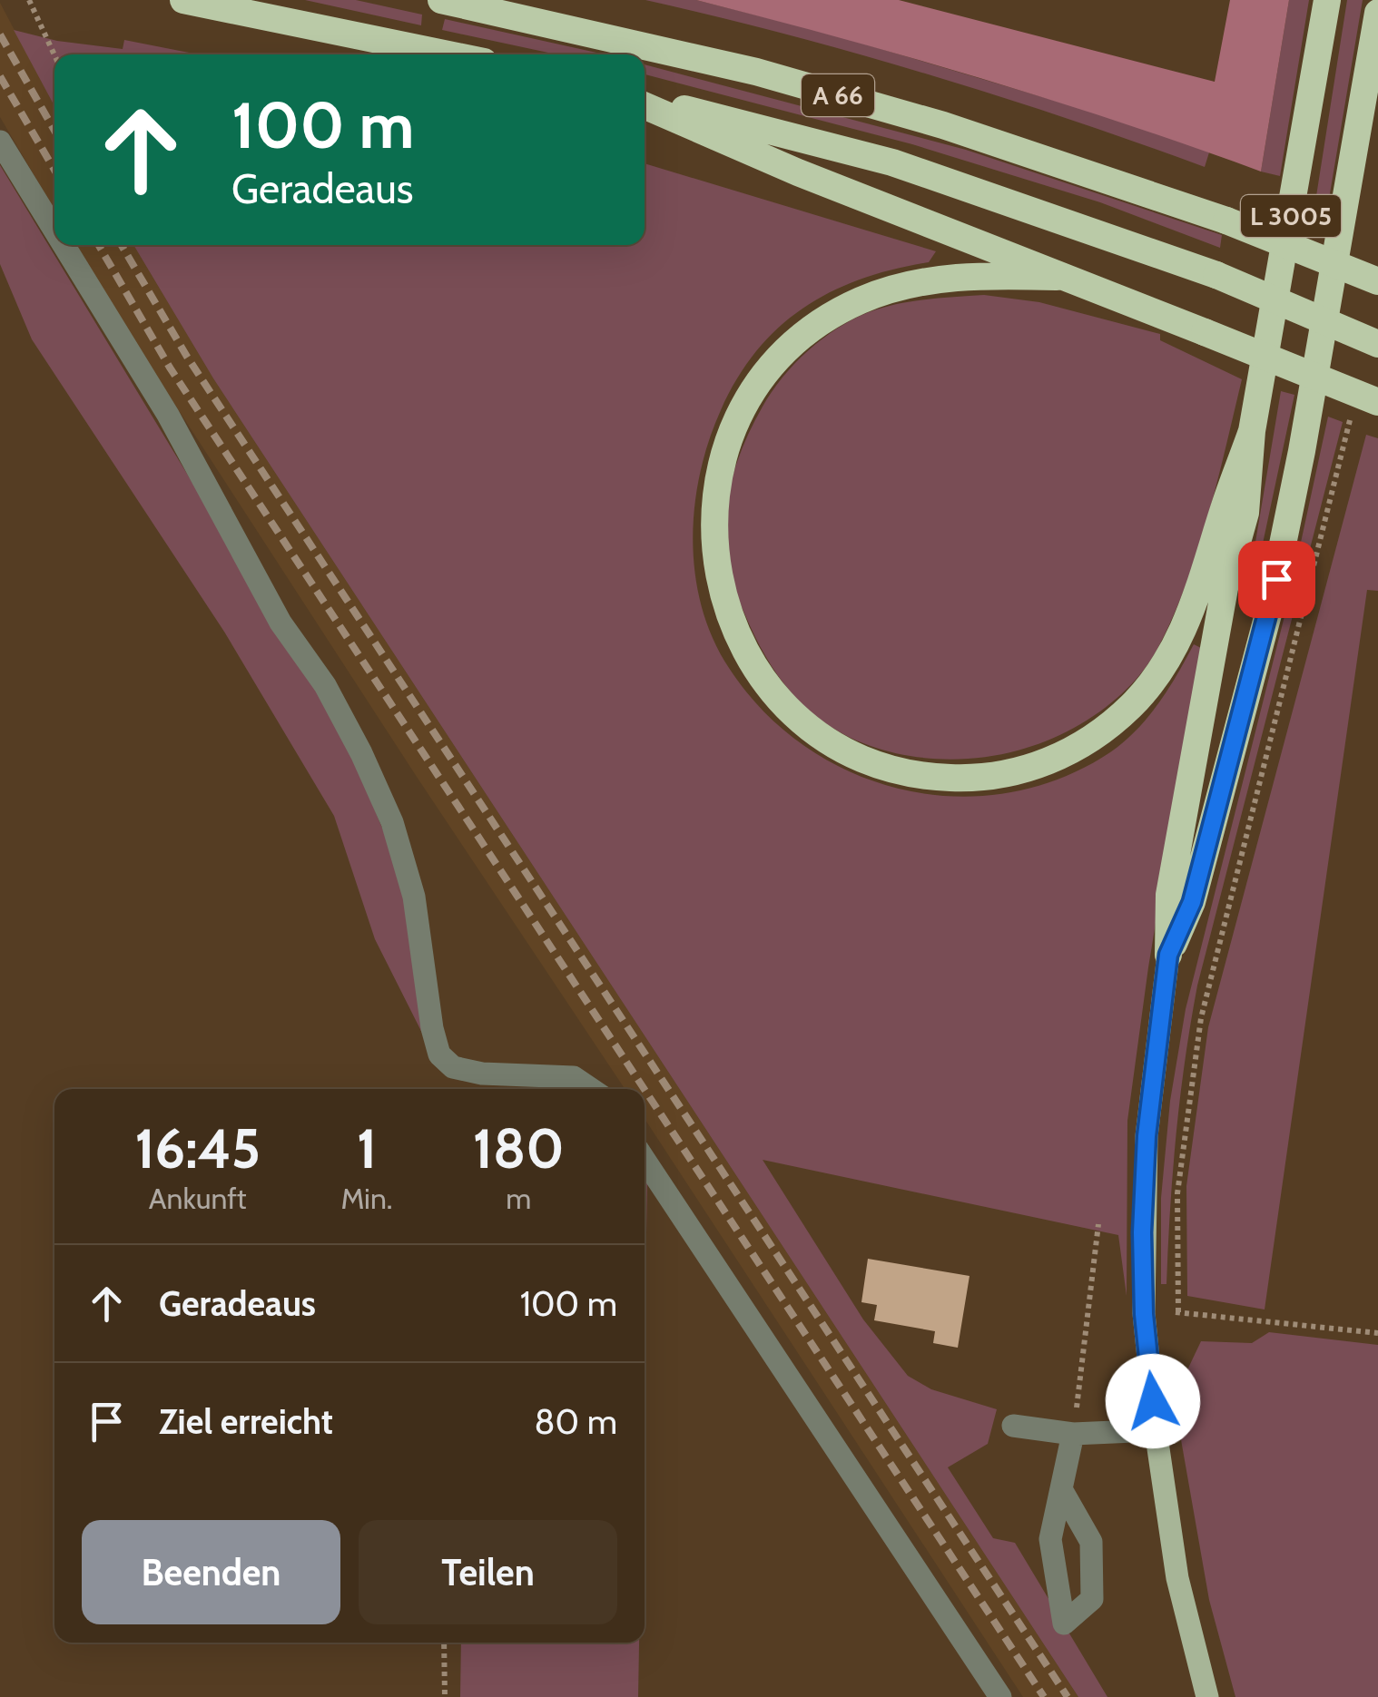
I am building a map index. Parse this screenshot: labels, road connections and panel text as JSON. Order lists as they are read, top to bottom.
{
  "streets": {
    "highway": ["A 66", "L 3005"]
  },
  "page": {
    "turn": ["100 m", "Geradeaus"],
    "eta": [
      "16:45",
      "Ankunft",
      "1",
      "Min.",
      "180",
      "m"
    ],
    "list": [
      {
        "name": "Geradeaus",
        "value": "100 m"
      },
      {
        "name": "Ziel erreicht",
        "value": "80 m"
      }
    ],
    "buttons": ["Beenden", "Teilen"]
  }
}
